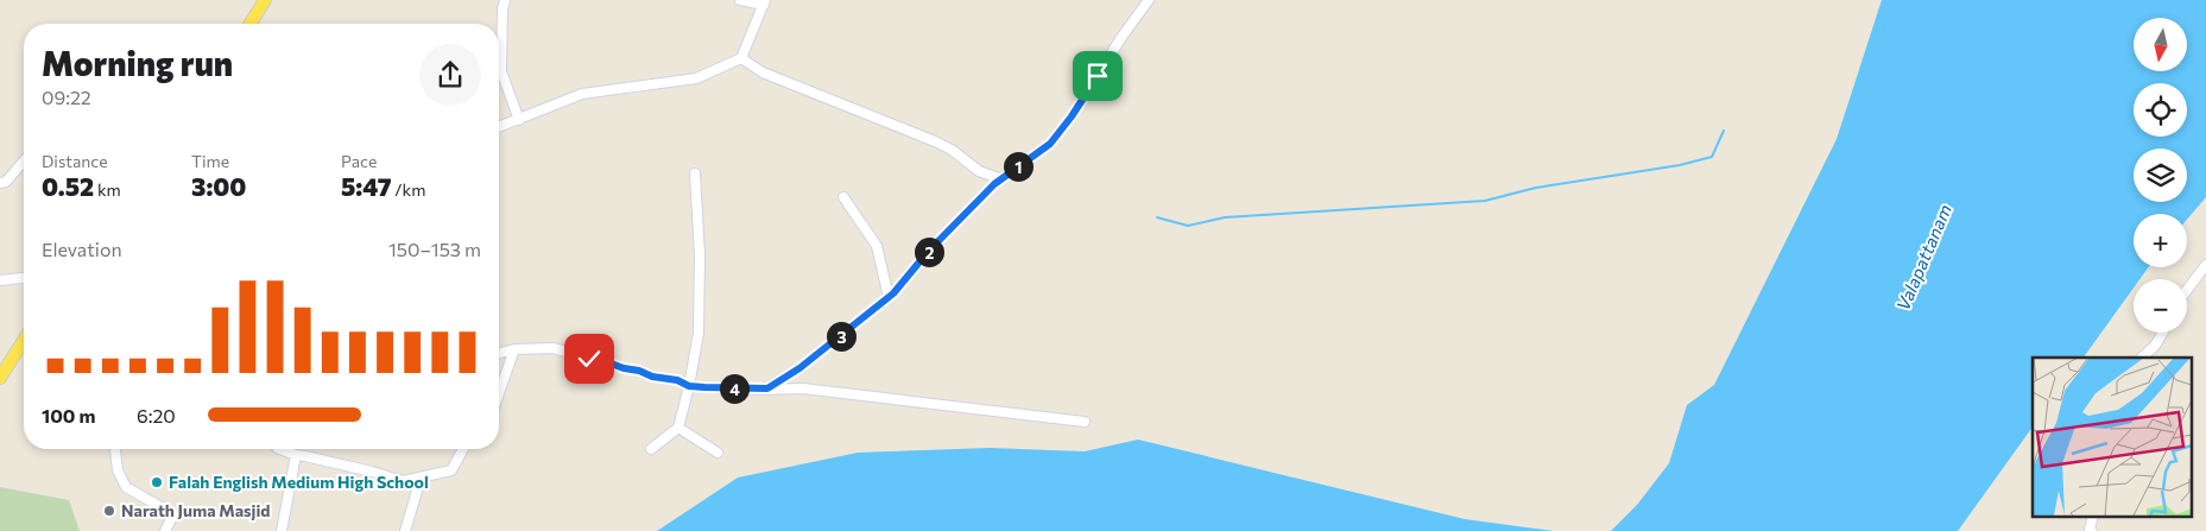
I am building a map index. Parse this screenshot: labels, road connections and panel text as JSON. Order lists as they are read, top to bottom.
{
  "water": ["Valapattanam"],
  "places": ["Falah English Medium High School", "Narath Juma Masjid"],
  "north": "bottom",
  "page": {
    "map_buttons": ["+", "−"],
    "heading": ["Morning run", "09:22"],
    "stats": [
      ["Distance", "0.52 km"],
      ["Time", "3:00"],
      ["Pace", "5:47 /km"]
    ],
    "pins": [
      "1",
      "2",
      "3",
      "4"
    ],
    "chart": ["Elevation", "150–153 m"],
    "list": [
      {
        "name": "100 m",
        "note": "6:20"
      }
    ]
  }
}
